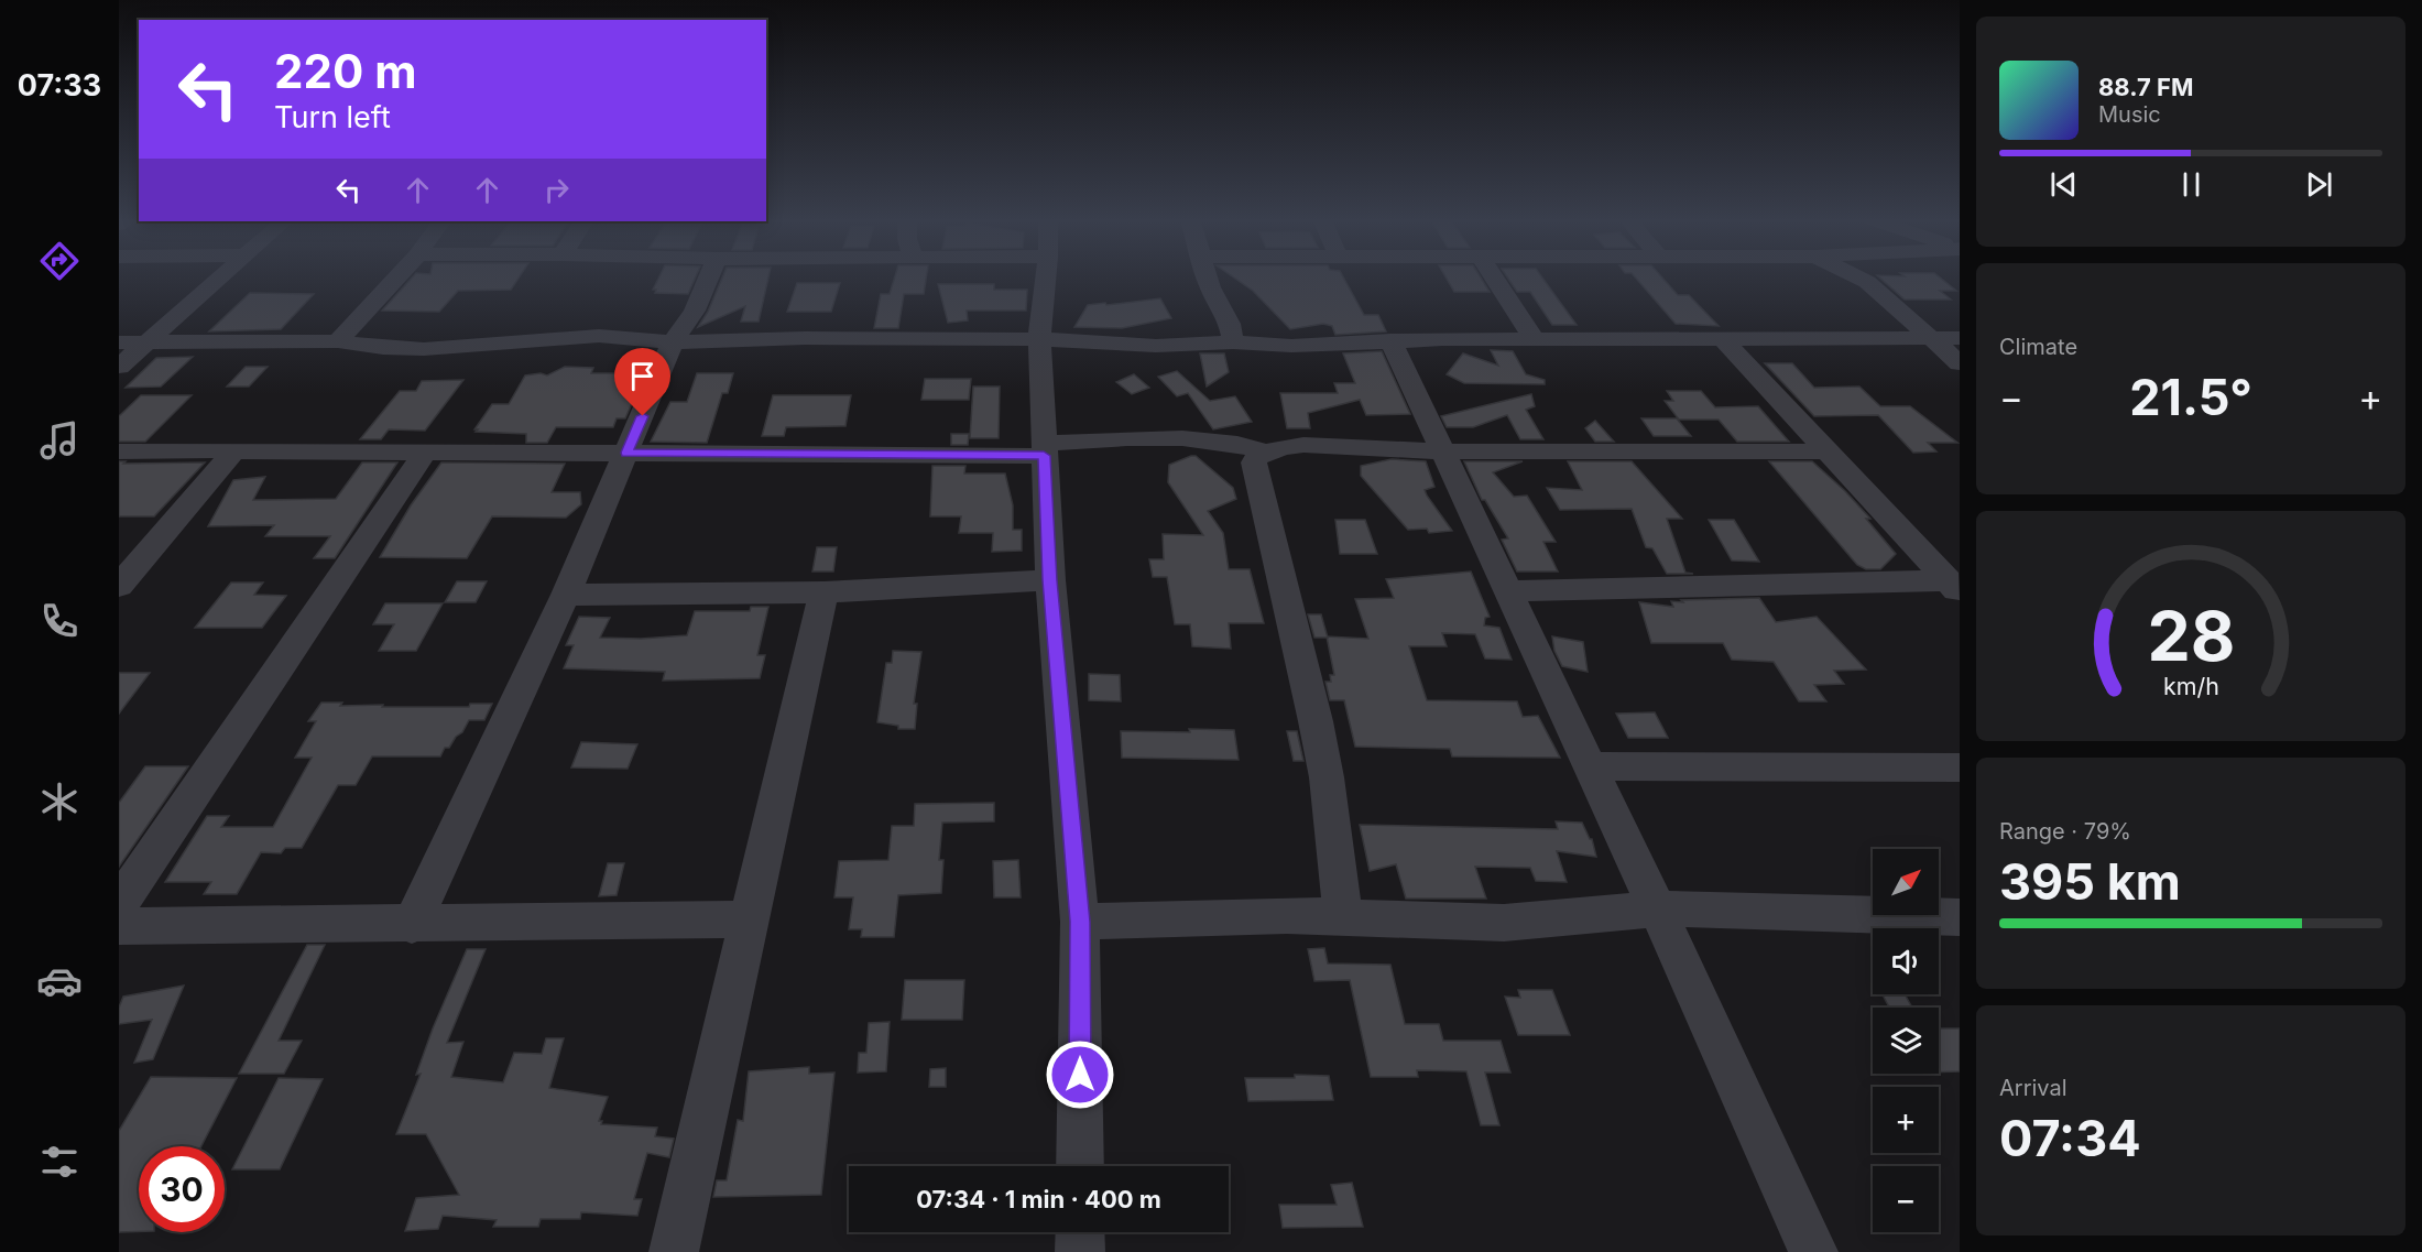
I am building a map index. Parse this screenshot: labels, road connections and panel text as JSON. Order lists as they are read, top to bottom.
{
  "north": "top right",
  "page": {
    "tabs": "07:33",
    "turn": ["220 m", "Turn left"],
    "song": ["88.7 FM", "Music"],
    "tile": [
      "Climate",
      ["Range · 79%", "395 km"],
      ["Arrival", "07:34"]
    ],
    "heat": ["−", "21.5°", "+"],
    "map_buttons": ["+", "−"],
    "limit": "30",
    "trip": "07:34 · 1 min · 400 m",
    "gauge": ["28", "km/h"]
  }
}
